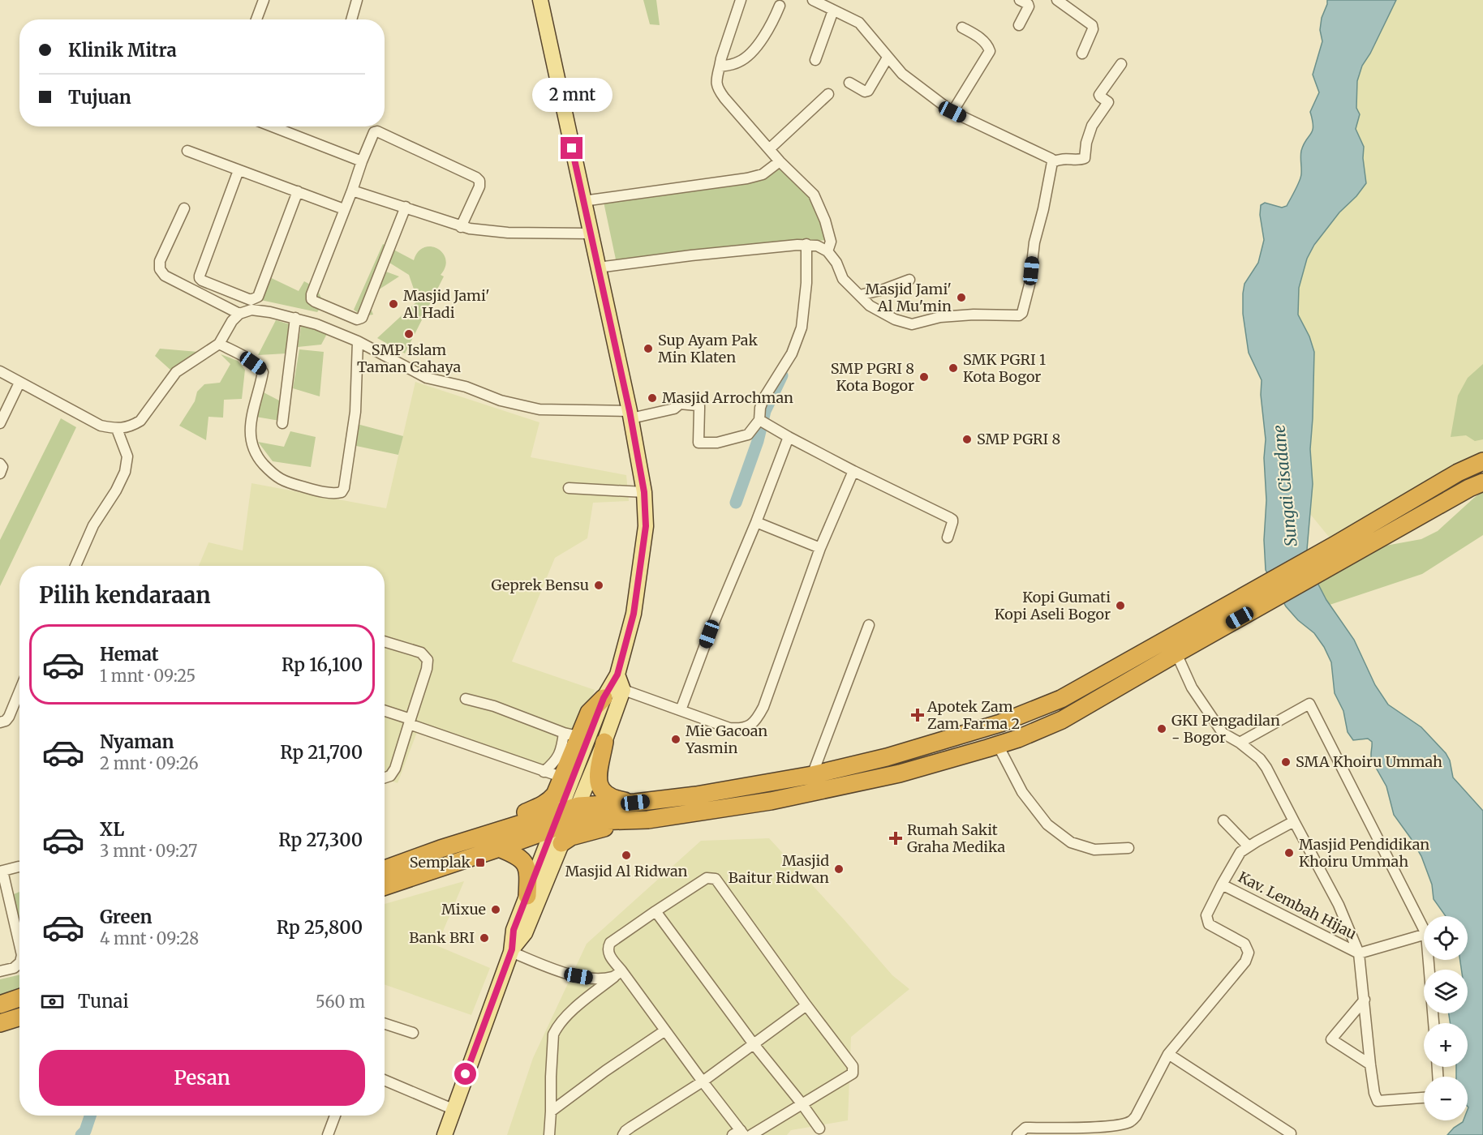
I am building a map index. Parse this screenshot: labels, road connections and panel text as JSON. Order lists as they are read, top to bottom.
{
  "streets": {
    "street": ["Kav. Lembah Hijau"]
  },
  "water": ["Sungai Cisadane"],
  "places": {
    "other": [
      "Masjid Jami' Al Mu'min",
      "Masjid Jami' Al Hadi",
      "SMP Islam Taman Cahaya",
      "Sup Ayam Pak Min Klaten",
      "SMK PGRI 1 Kota Bogor",
      "SMP PGRI 8 Kota Bogor",
      "Masjid Arrochman",
      "SMP PGRI 8",
      "Geprek Bensu",
      "Kopi Gumati Kopi Aseli Bogor",
      "GKI Pengadilan - Bogor",
      "Mie Gacoan Yasmin",
      "SMA Khoiru Ummah",
      "Masjid Pendidikan Khoiru Ummah",
      "Masjid Al Ridwan",
      "Masjid Baitur Ridwan",
      "Mixue",
      "Bank BRI"
    ],
    "health": ["Apotek Zam Zam Farma 2", "Rumah Sakit Graha Medika"],
    "transit": ["Semplak"]
  },
  "page": {
    "banner": ["Klinik Mitra", "Tujuan"],
    "bubble": "2 mnt",
    "heading": "Pilih kendaraan",
    "list": [
      {
        "name": "Hemat",
        "note": "1 mnt · 09:25",
        "value": "Rp 16,100"
      },
      {
        "name": "Nyaman",
        "note": "2 mnt · 09:26",
        "value": "Rp 21,700"
      },
      {
        "name": "XL",
        "note": "3 mnt · 09:27",
        "value": "Rp 27,300"
      },
      {
        "name": "Green",
        "note": "4 mnt · 09:28",
        "value": "Rp 25,800"
      }
    ],
    "map_buttons": ["+", "−"],
    "pay": ["Tunai", "560 m"],
    "buttons": "Pesan"
  }
}
